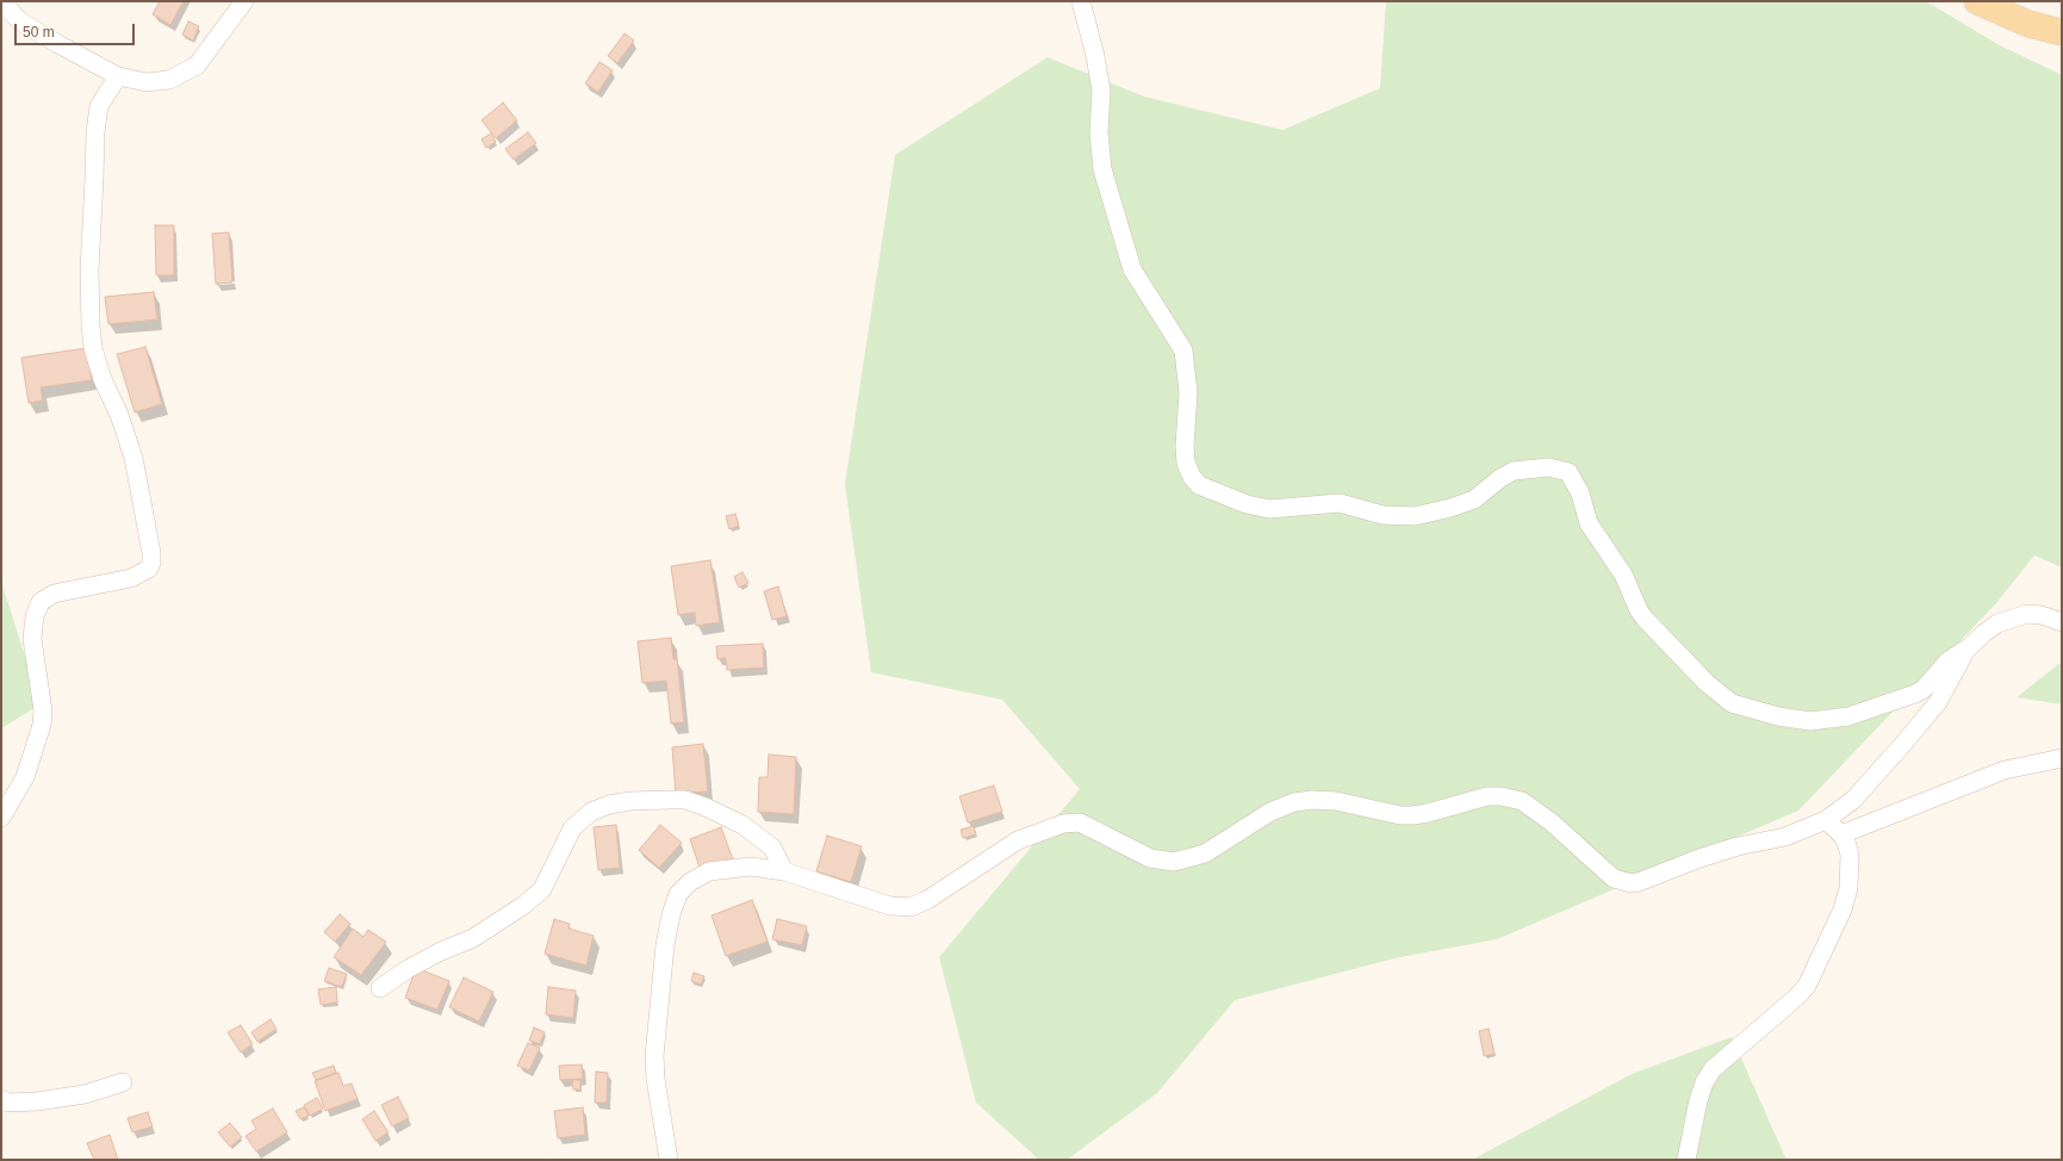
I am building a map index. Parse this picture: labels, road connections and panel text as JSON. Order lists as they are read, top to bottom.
{
  "scale_bar": "50 m"
}
